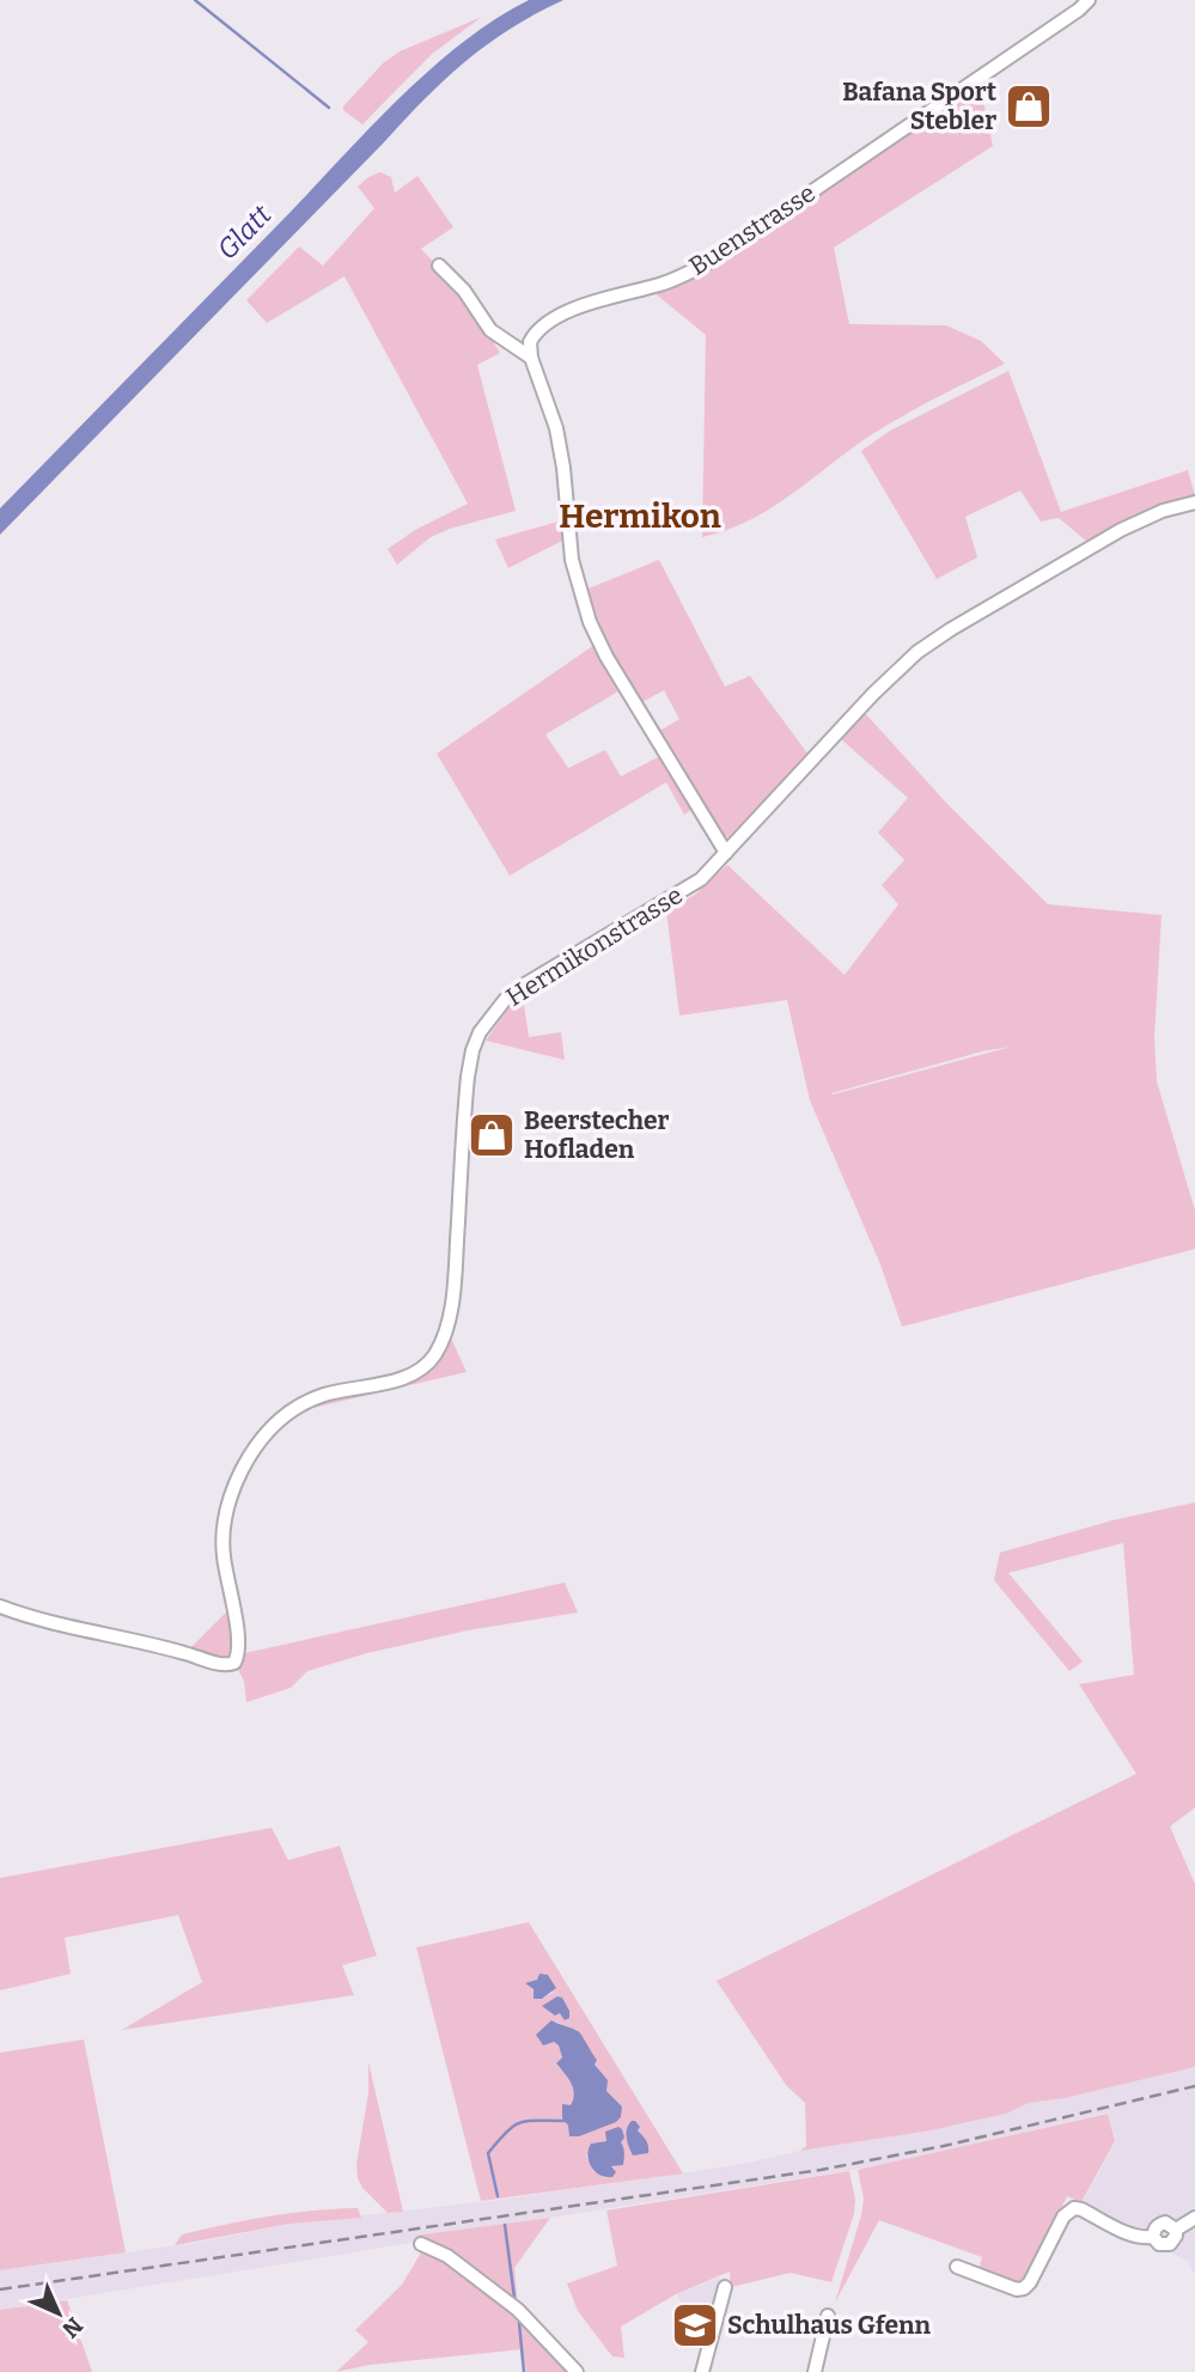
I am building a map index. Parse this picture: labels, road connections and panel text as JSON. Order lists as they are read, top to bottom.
{
  "streets": {
    "street": ["Buenstrasse", "Hermikonstrasse"]
  },
  "districts": ["Hermikon"],
  "water": ["Glatt"],
  "places": {
    "shop": ["Bafana Sport Stebler", "Beerstecher Hofladen"],
    "school or university": ["Schulhaus Gfenn"]
  },
  "north": "bottom right"
}
